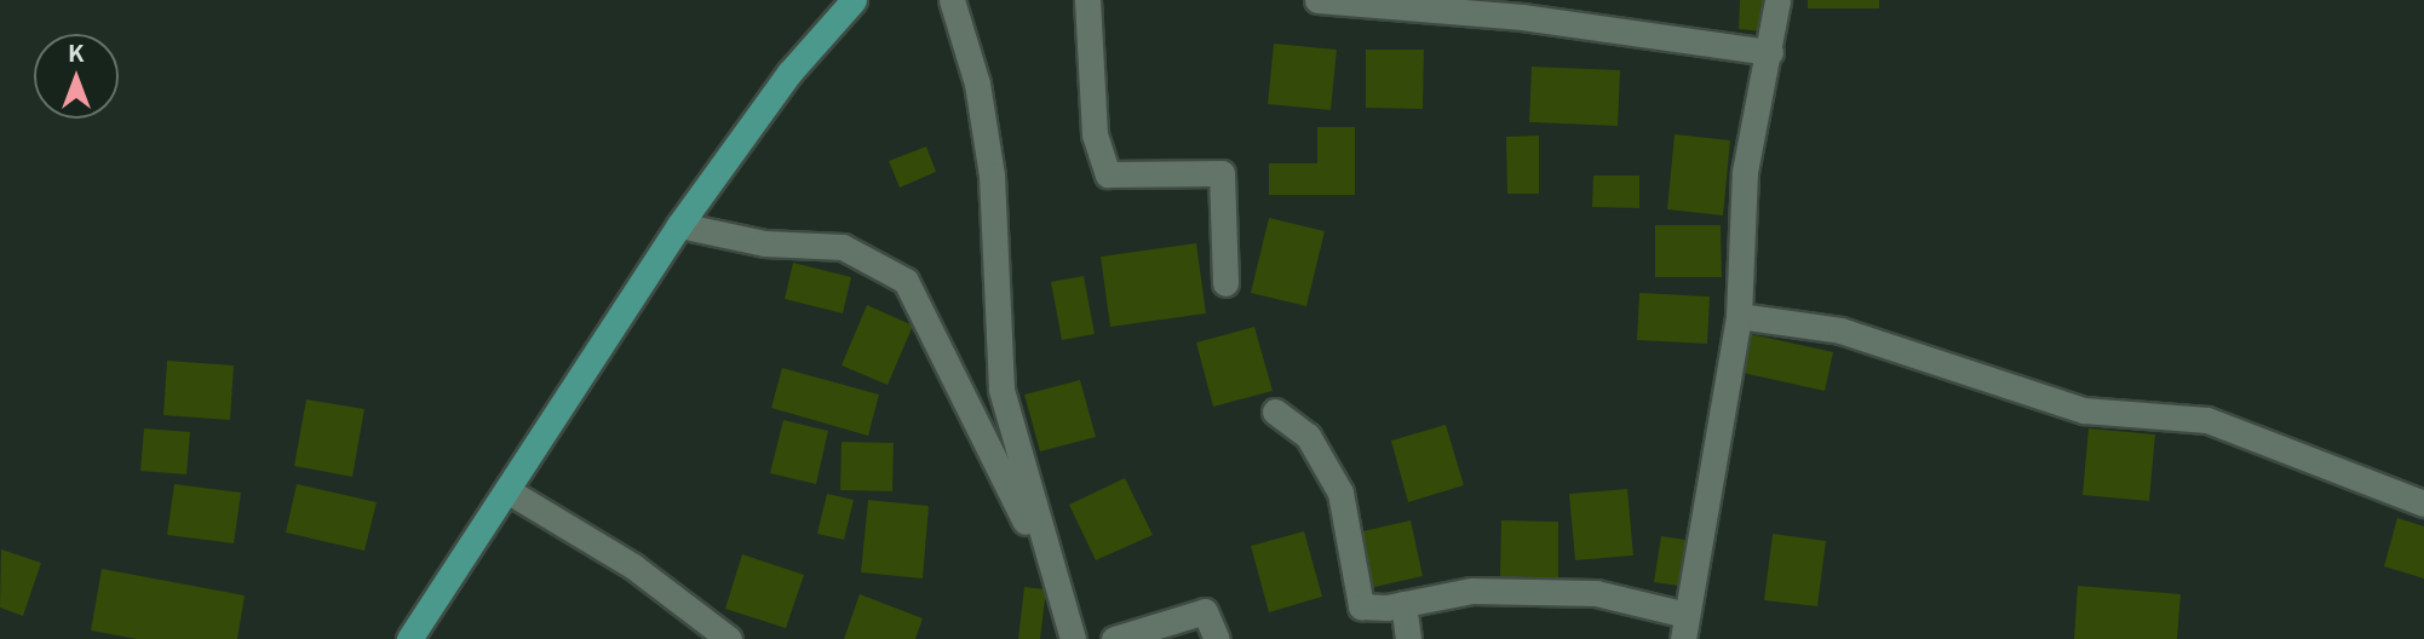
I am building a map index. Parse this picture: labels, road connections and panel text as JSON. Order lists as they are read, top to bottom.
{
  "north": "top"
}
